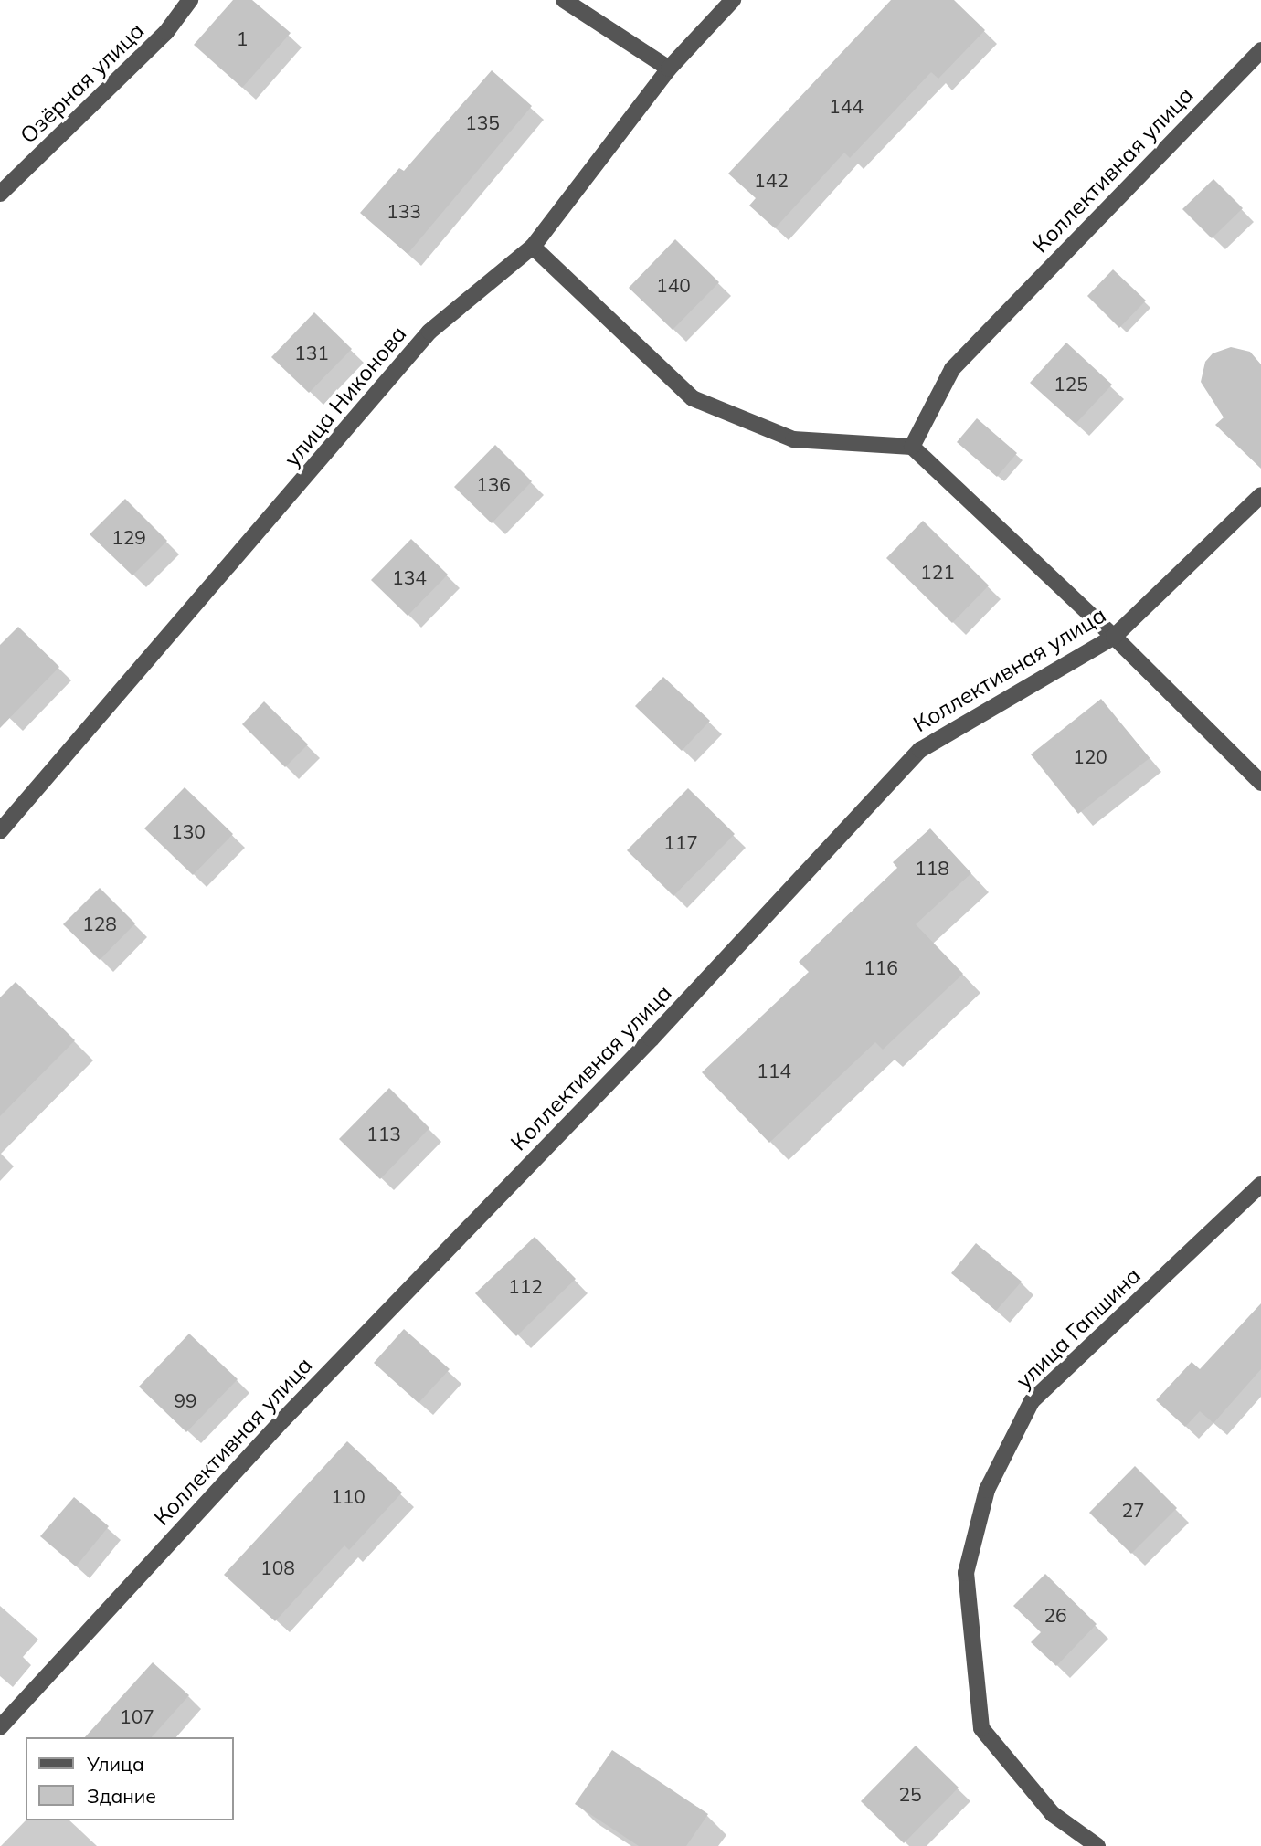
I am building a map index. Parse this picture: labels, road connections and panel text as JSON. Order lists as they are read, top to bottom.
{
  "streets": {
    "street": [
      "Озёрная улица",
      "Коллективная улица",
      "улица Никонова",
      "улица Гапшина"
    ]
  },
  "house_numbers": [
    "1",
    "144",
    "135",
    "142",
    "133",
    "140",
    "131",
    "125",
    "136",
    "129",
    "121",
    "134",
    "120",
    "130",
    "117",
    "118",
    "128",
    "116",
    "114",
    "113",
    "112",
    "99",
    "110",
    "27",
    "108",
    "26",
    "107",
    "25"
  ],
  "legend": ["Улица", "Здание"]
}
